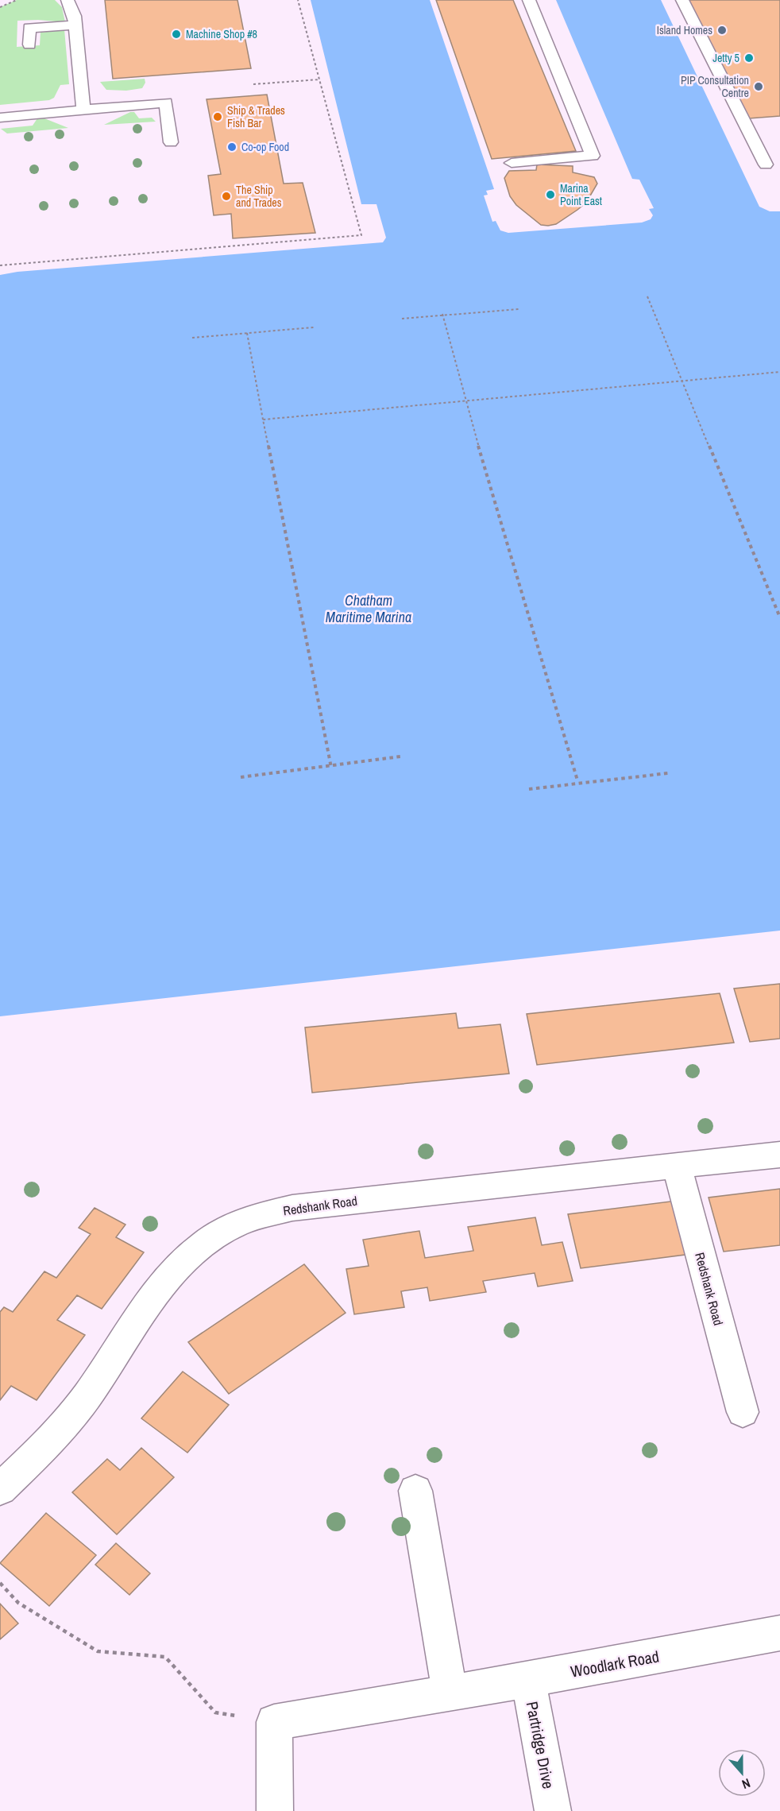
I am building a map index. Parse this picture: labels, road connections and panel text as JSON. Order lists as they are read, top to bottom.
{
  "streets": {
    "street": ["Redshank Road", "Woodlark Road", "Partridge Drive"]
  },
  "crossings": [
    ["Woodlark Road", "Partridge Drive"]
  ],
  "water": ["Chatham Maritime Marina"],
  "places": [
    "Island Homes",
    "Machine Shop #8",
    "Jetty 5",
    "PIP Consultation Centre",
    "Ship & Trades Fish Bar",
    "Co-op Food",
    "Marina Point East",
    "The Ship and Trades"
  ],
  "north": "bottom"
}
